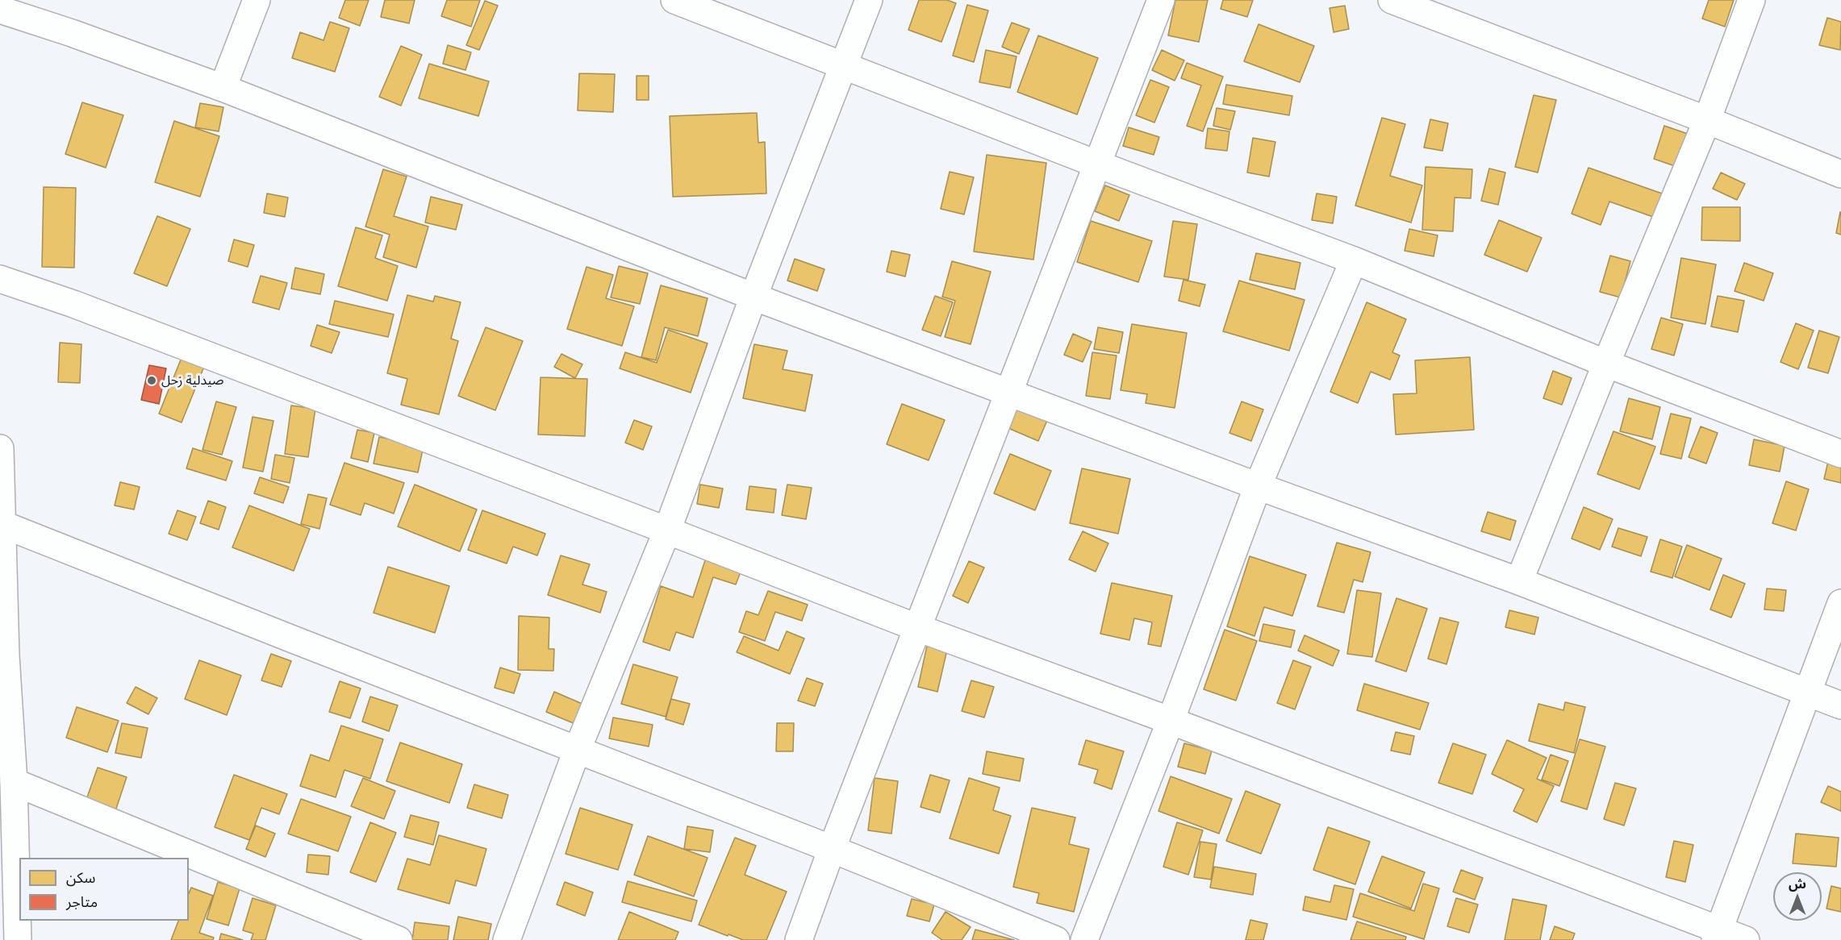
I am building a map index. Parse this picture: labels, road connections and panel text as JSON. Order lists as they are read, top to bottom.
{
  "places": ["صيدلية زحل"],
  "legend": ["سكن", "متاجر"],
  "north": "top"
}
